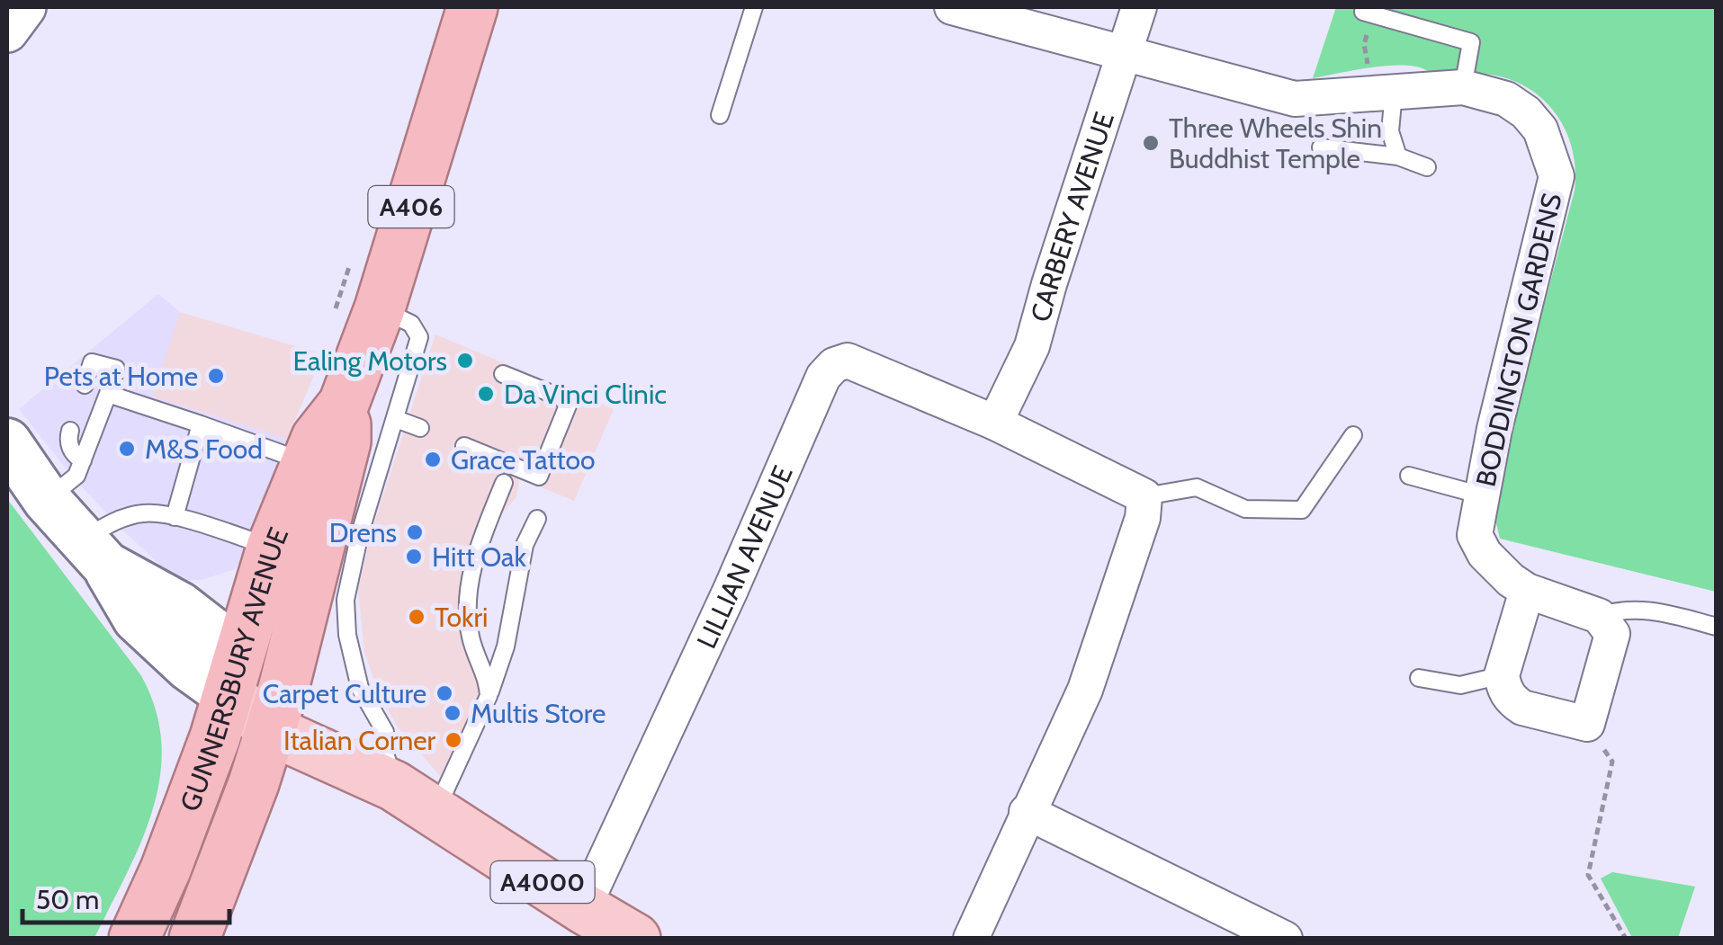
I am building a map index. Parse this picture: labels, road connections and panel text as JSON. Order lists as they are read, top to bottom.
{
  "streets": {
    "highway": ["A406", "GUNNERSBURY AVENUE"],
    "main road": ["A4000"],
    "street": ["CARBERY AVENUE", "BODDINGTON GARDENS", "LILLIAN AVENUE"]
  },
  "crossings": [
    ["CARBERY AVENUE", "BODDINGTON GARDENS"],
    ["CARBERY AVENUE", "LILLIAN AVENUE"],
    ["LILLIAN AVENUE", "A4000"],
    ["GUNNERSBURY AVENUE", "A4000"]
  ],
  "places": [
    "Three Wheels Shin Buddhist Temple",
    "Ealing Motors",
    "Pets at Home",
    "Da Vinci Clinic",
    "M&S Food",
    "Grace Tattoo",
    "Drens",
    "Hitt Oak",
    "Tokri",
    "Carpet Culture",
    "Multis Store",
    "Italian Corner"
  ],
  "scale_bar": "50 m"
}
